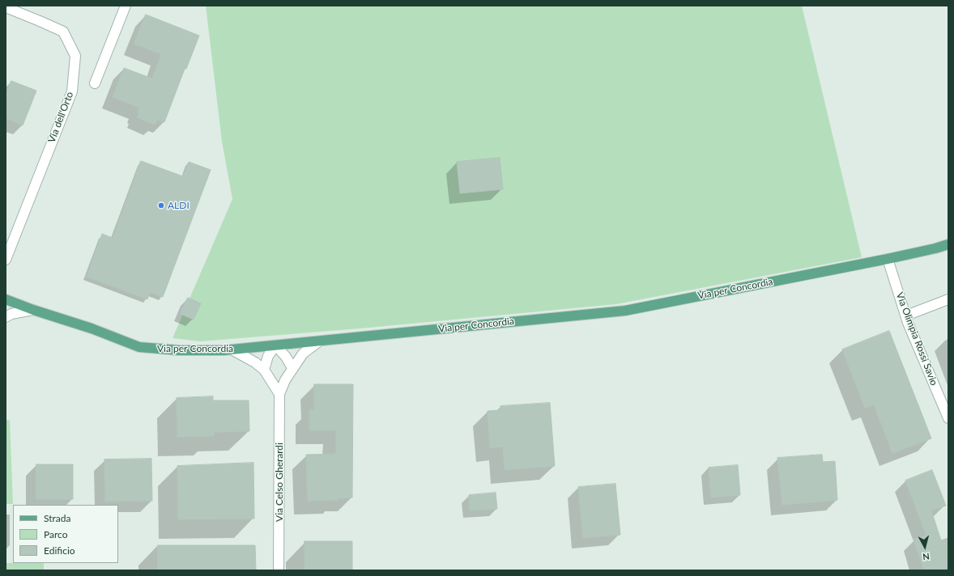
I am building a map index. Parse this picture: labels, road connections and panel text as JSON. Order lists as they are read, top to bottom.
{
  "streets": {
    "main road": ["Via per Concordia"],
    "street": ["Via dell'Orto", "Via Olimpia Rossi Savio", "Via Celso Gherardi"]
  },
  "crossings": [
    ["Via per Concordia", "Via Olimpia Rossi Savio"],
    ["Via per Concordia", "Via Celso Gherardi"]
  ],
  "places": ["ALDI"],
  "legend": ["Strada", "Parco", "Edificio"],
  "north": "bottom"
}
